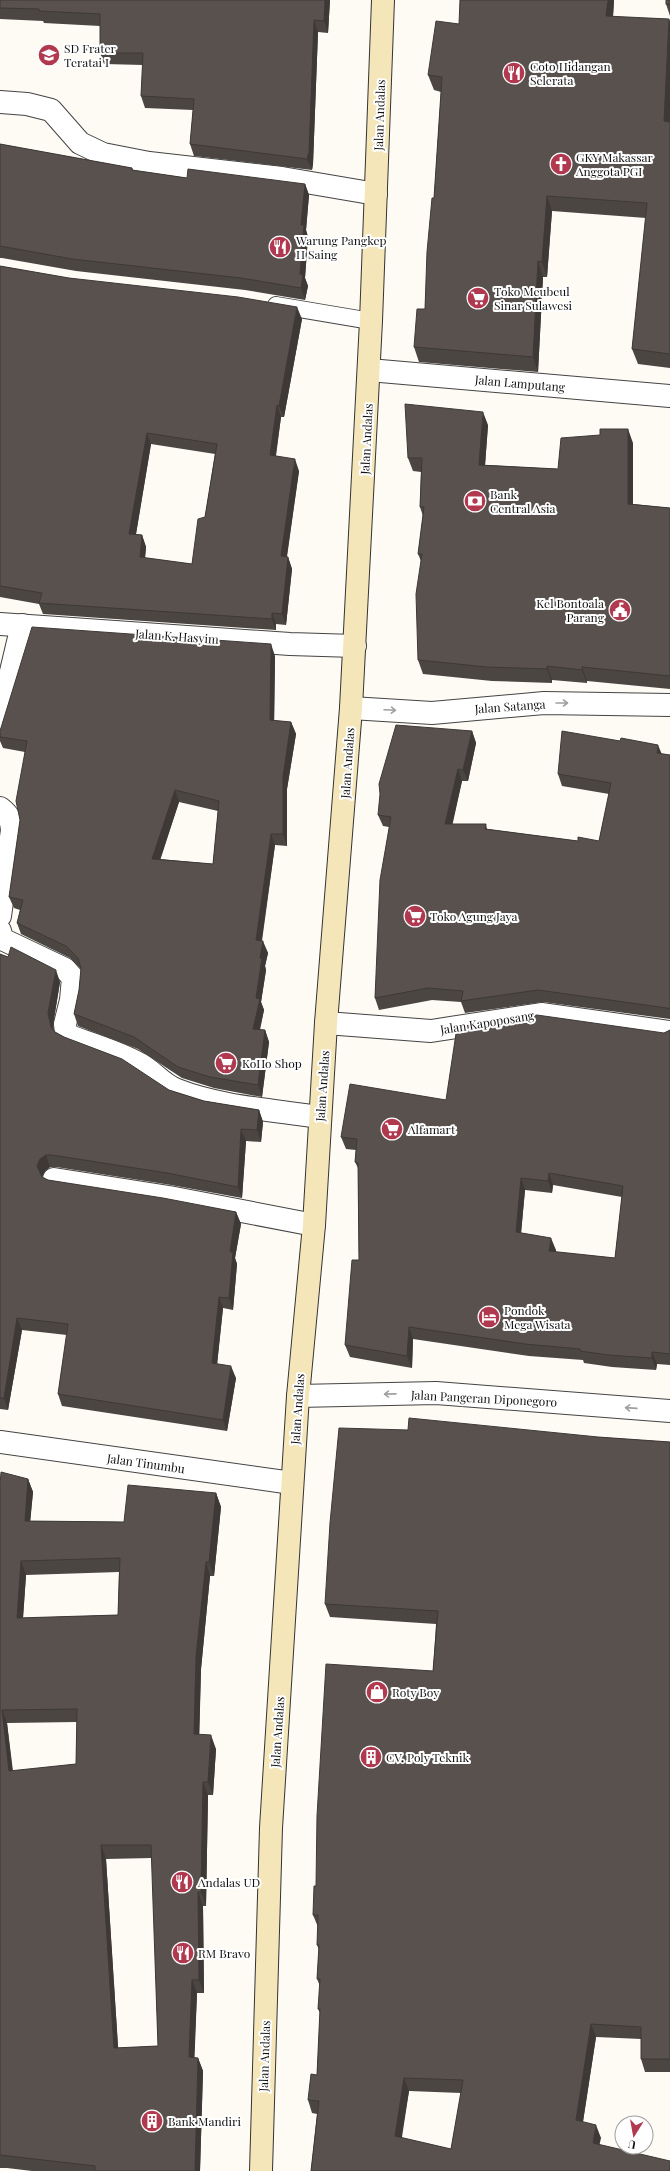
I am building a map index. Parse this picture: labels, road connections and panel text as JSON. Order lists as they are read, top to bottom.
{
  "streets": {
    "main road": ["Jalan Andalas"],
    "street": [
      "Jalan Lamputang",
      "Jalan K. Hasyim",
      "Jalan Satanga",
      "Jalan Kapoposang",
      "Jalan Pangeran Diponegoro",
      "Jalan Tinumbu"
    ]
  },
  "crossings": [
    ["Jalan Andalas", "Jalan Lamputang"],
    ["Jalan Andalas", "Jalan K. Hasyim"],
    ["Jalan Andalas", "Jalan Satanga"],
    ["Jalan Andalas", "Jalan Kapoposang"],
    ["Jalan Andalas", "Jalan Pangeran Diponegoro"],
    ["Jalan Andalas", "Jalan Tinumbu"]
  ],
  "one_way": ["Jalan Satanga", "Jalan Pangeran Diponegoro"],
  "places": {
    "school or university": ["SD Frater Teratai I"],
    "restaurant": [
      "Coto Hidangan Selerata",
      "Warung Pangkep H Saing",
      "Andalas UD",
      "RM Bravo"
    ],
    "church": ["GKY Makassar Anggota PGI"],
    "supermarket": [
      "Toko Meubeul Sinar Sulawesi",
      "Toko Agung Jaya",
      "KoHo Shop",
      "Alfamart"
    ],
    "bank": ["Bank Central Asia"],
    "public building": ["Kel Bontoala Parang"],
    "hotel": ["Pondok Mega Wisata"],
    "shop": ["Roty Boy"],
    "building": ["CV. Poly Teknik", "Bank Mandiri"]
  },
  "north": "bottom"
}
